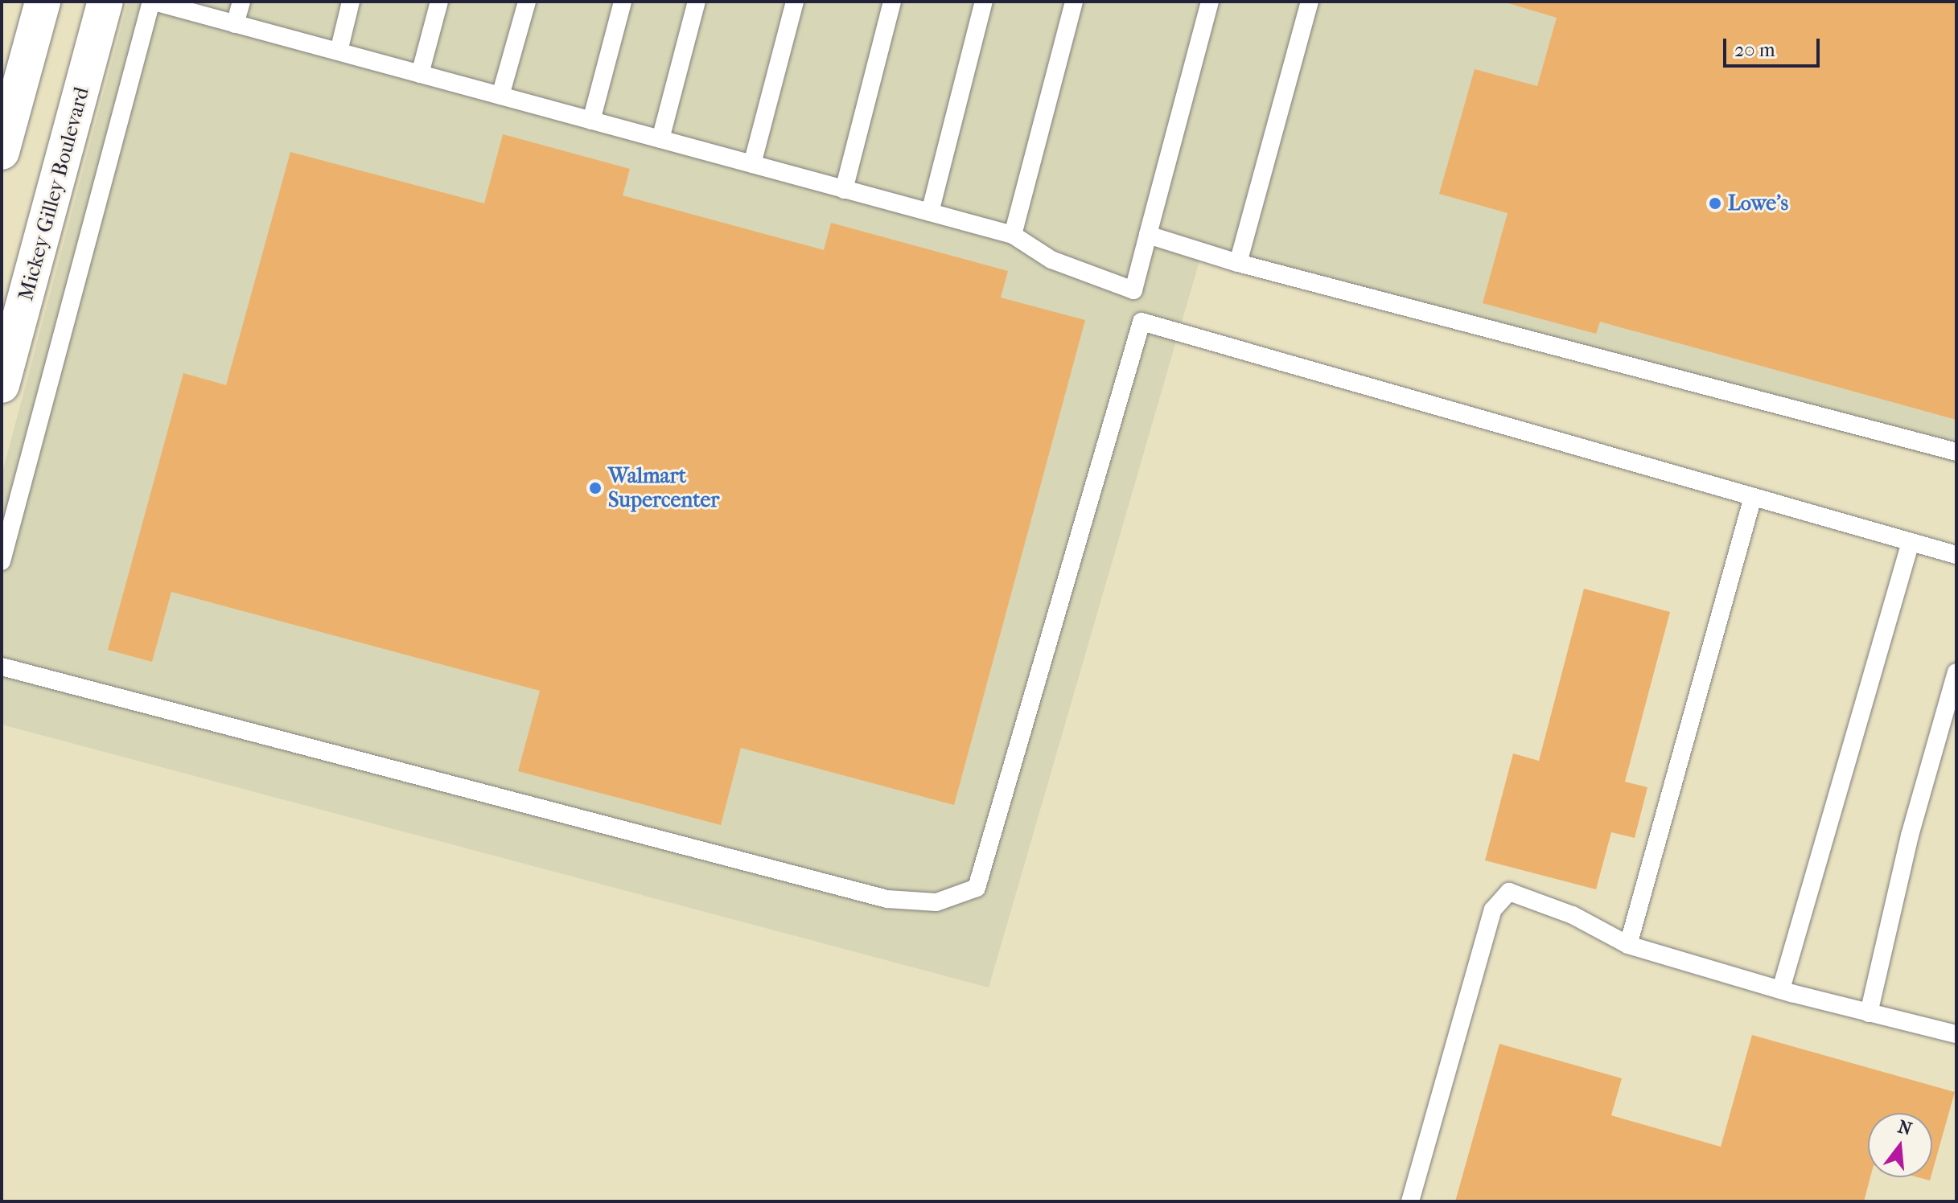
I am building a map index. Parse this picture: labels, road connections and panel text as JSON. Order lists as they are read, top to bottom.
{
  "streets": {
    "street": ["Mickey Gilley Boulevard"]
  },
  "places": ["Lowe's", "Walmart Supercenter"],
  "scale_bar": "20 m",
  "north": "top"
}
